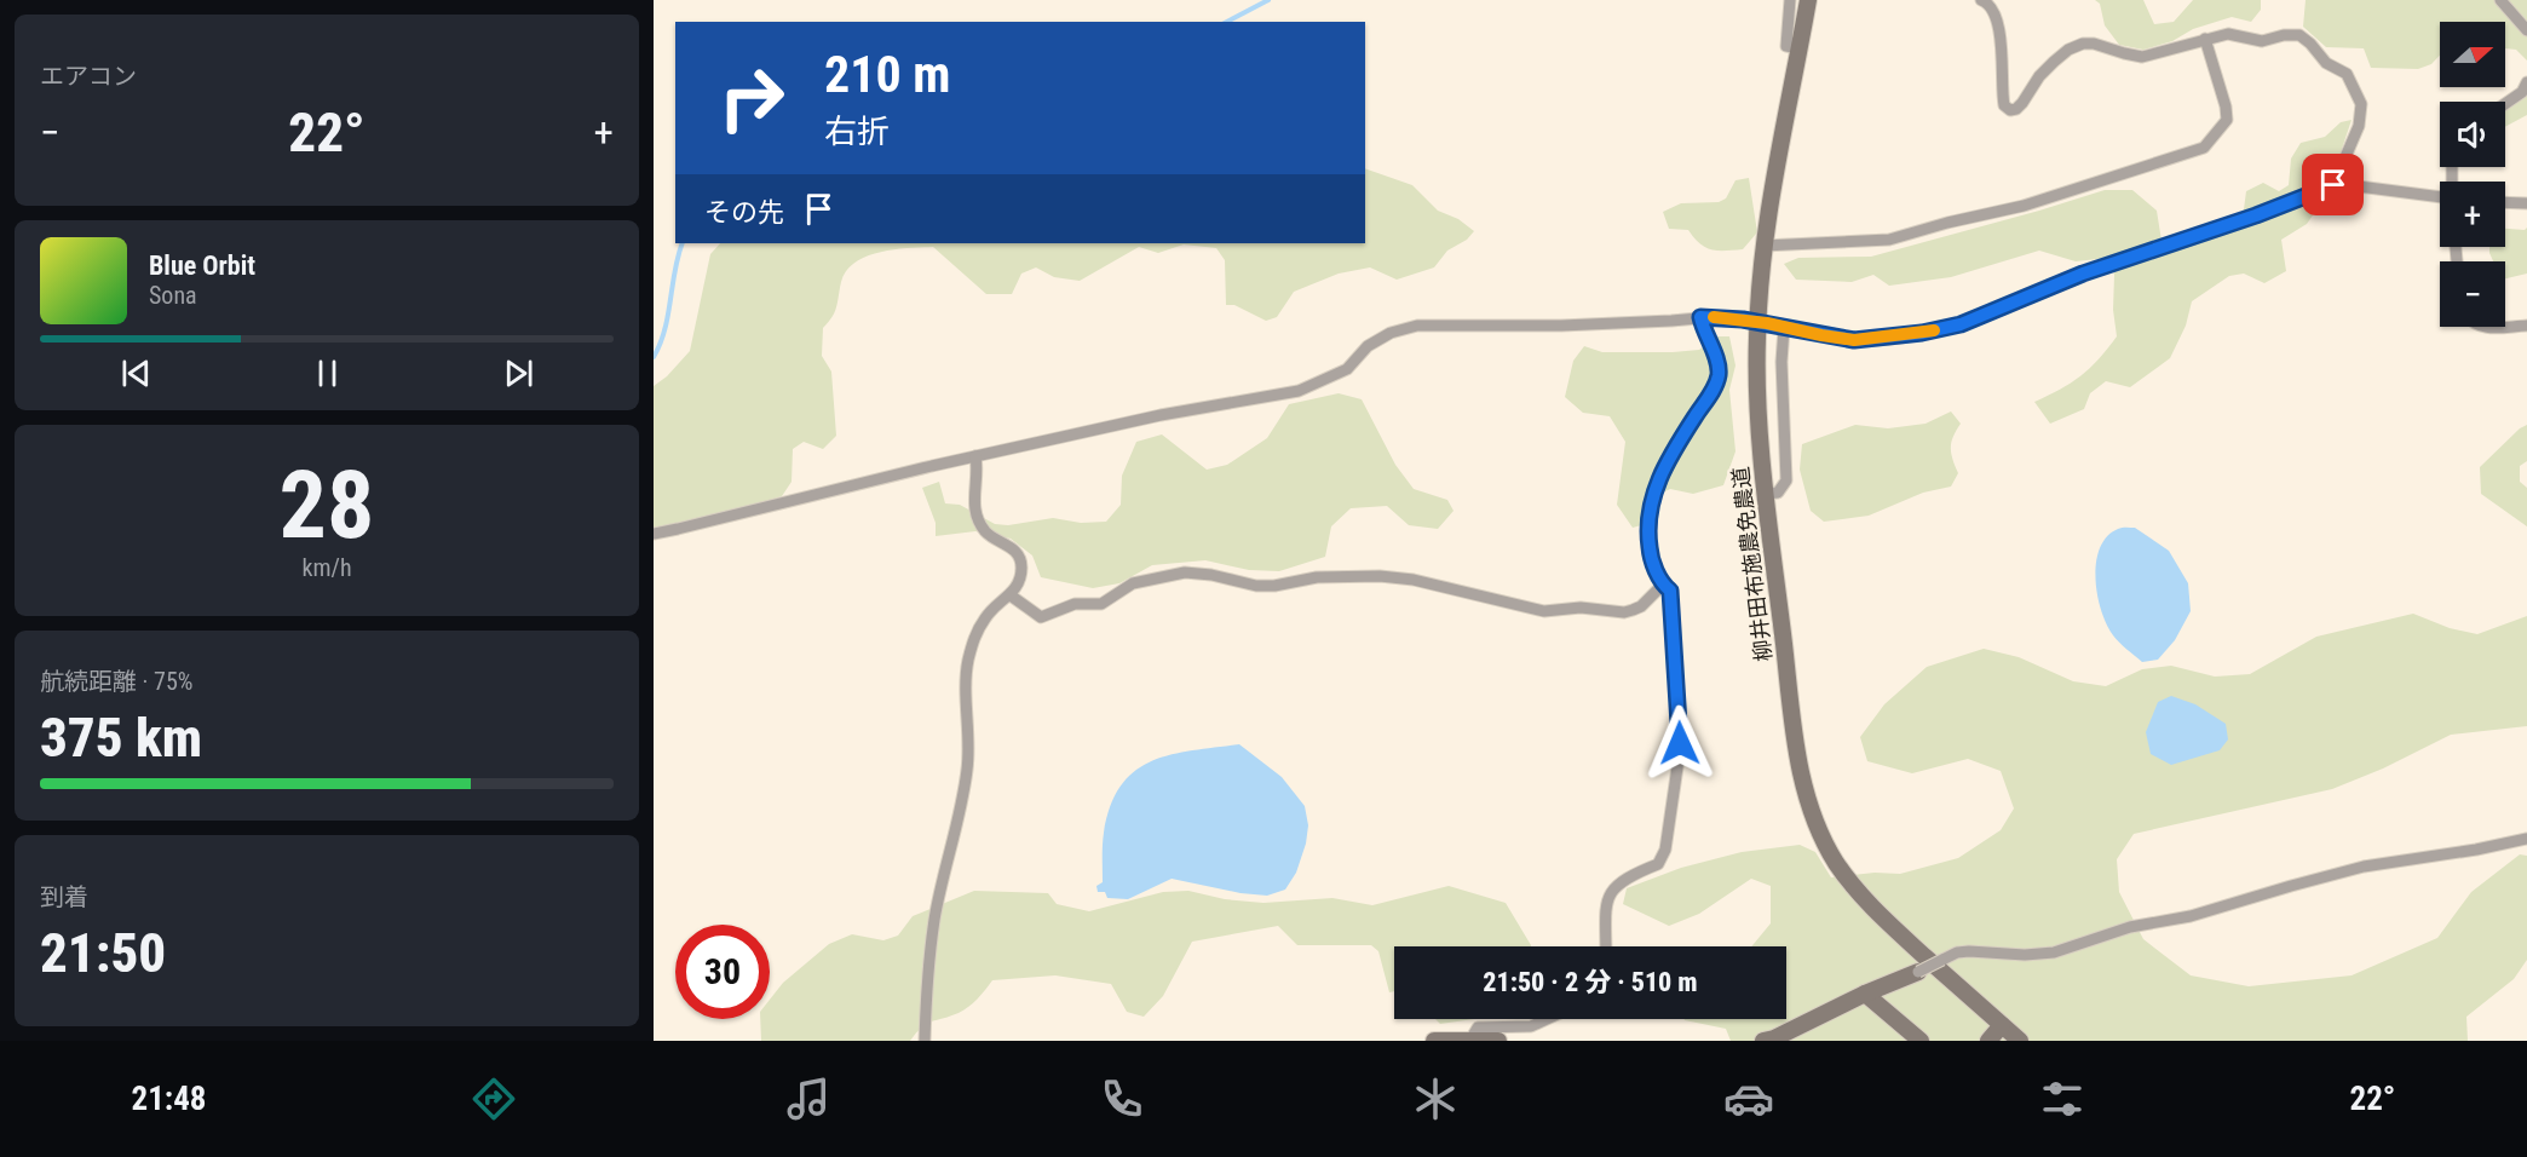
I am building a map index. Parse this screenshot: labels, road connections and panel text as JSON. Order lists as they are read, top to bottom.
{
  "streets": {
    "street": ["柳井田布施農免農道"]
  },
  "north": "right",
  "page": {
    "tile": [
      "エアコン",
      ["28", "km/h"],
      ["航続距離 · 75%", "375 km"],
      ["到着", "21:50"]
    ],
    "map_buttons": ["+", "−"],
    "turn": ["210 m", "右折"],
    "heat": ["−", "22°", "+"],
    "then": "その先",
    "song": ["Blue Orbit", "Sona"],
    "limit": "30",
    "trip": "21:50 · 2 分 · 510 m",
    "tabs": ["21:48", "22°"]
  }
}
